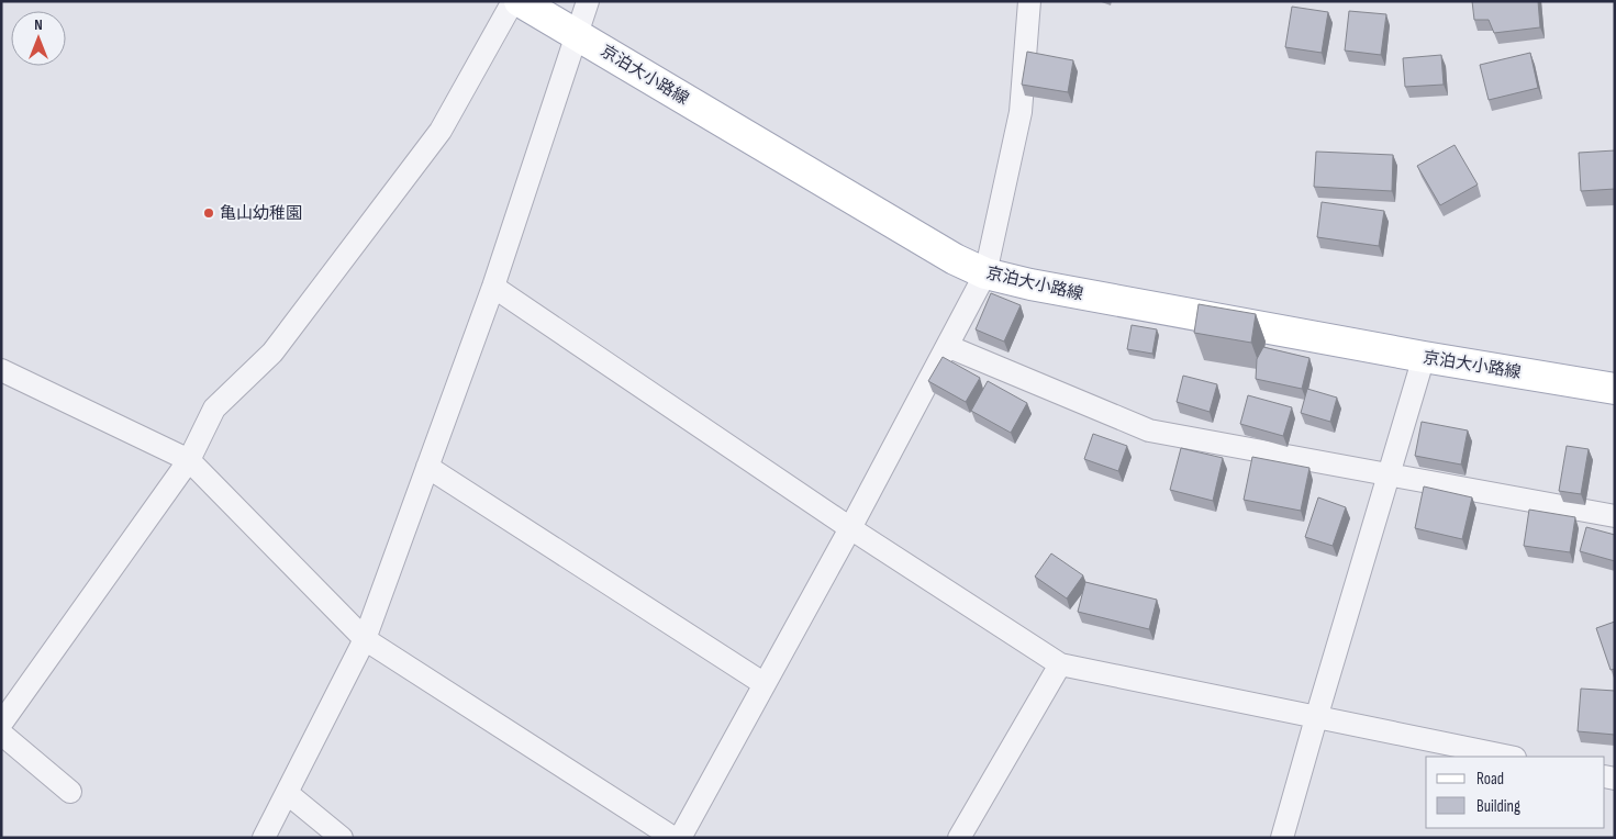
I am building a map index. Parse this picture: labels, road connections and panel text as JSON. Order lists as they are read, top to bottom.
{
  "streets": {
    "main road": ["京泊大小路線"]
  },
  "places": ["亀山幼稚園"],
  "legend": ["Road", "Building"],
  "north": "top"
}
